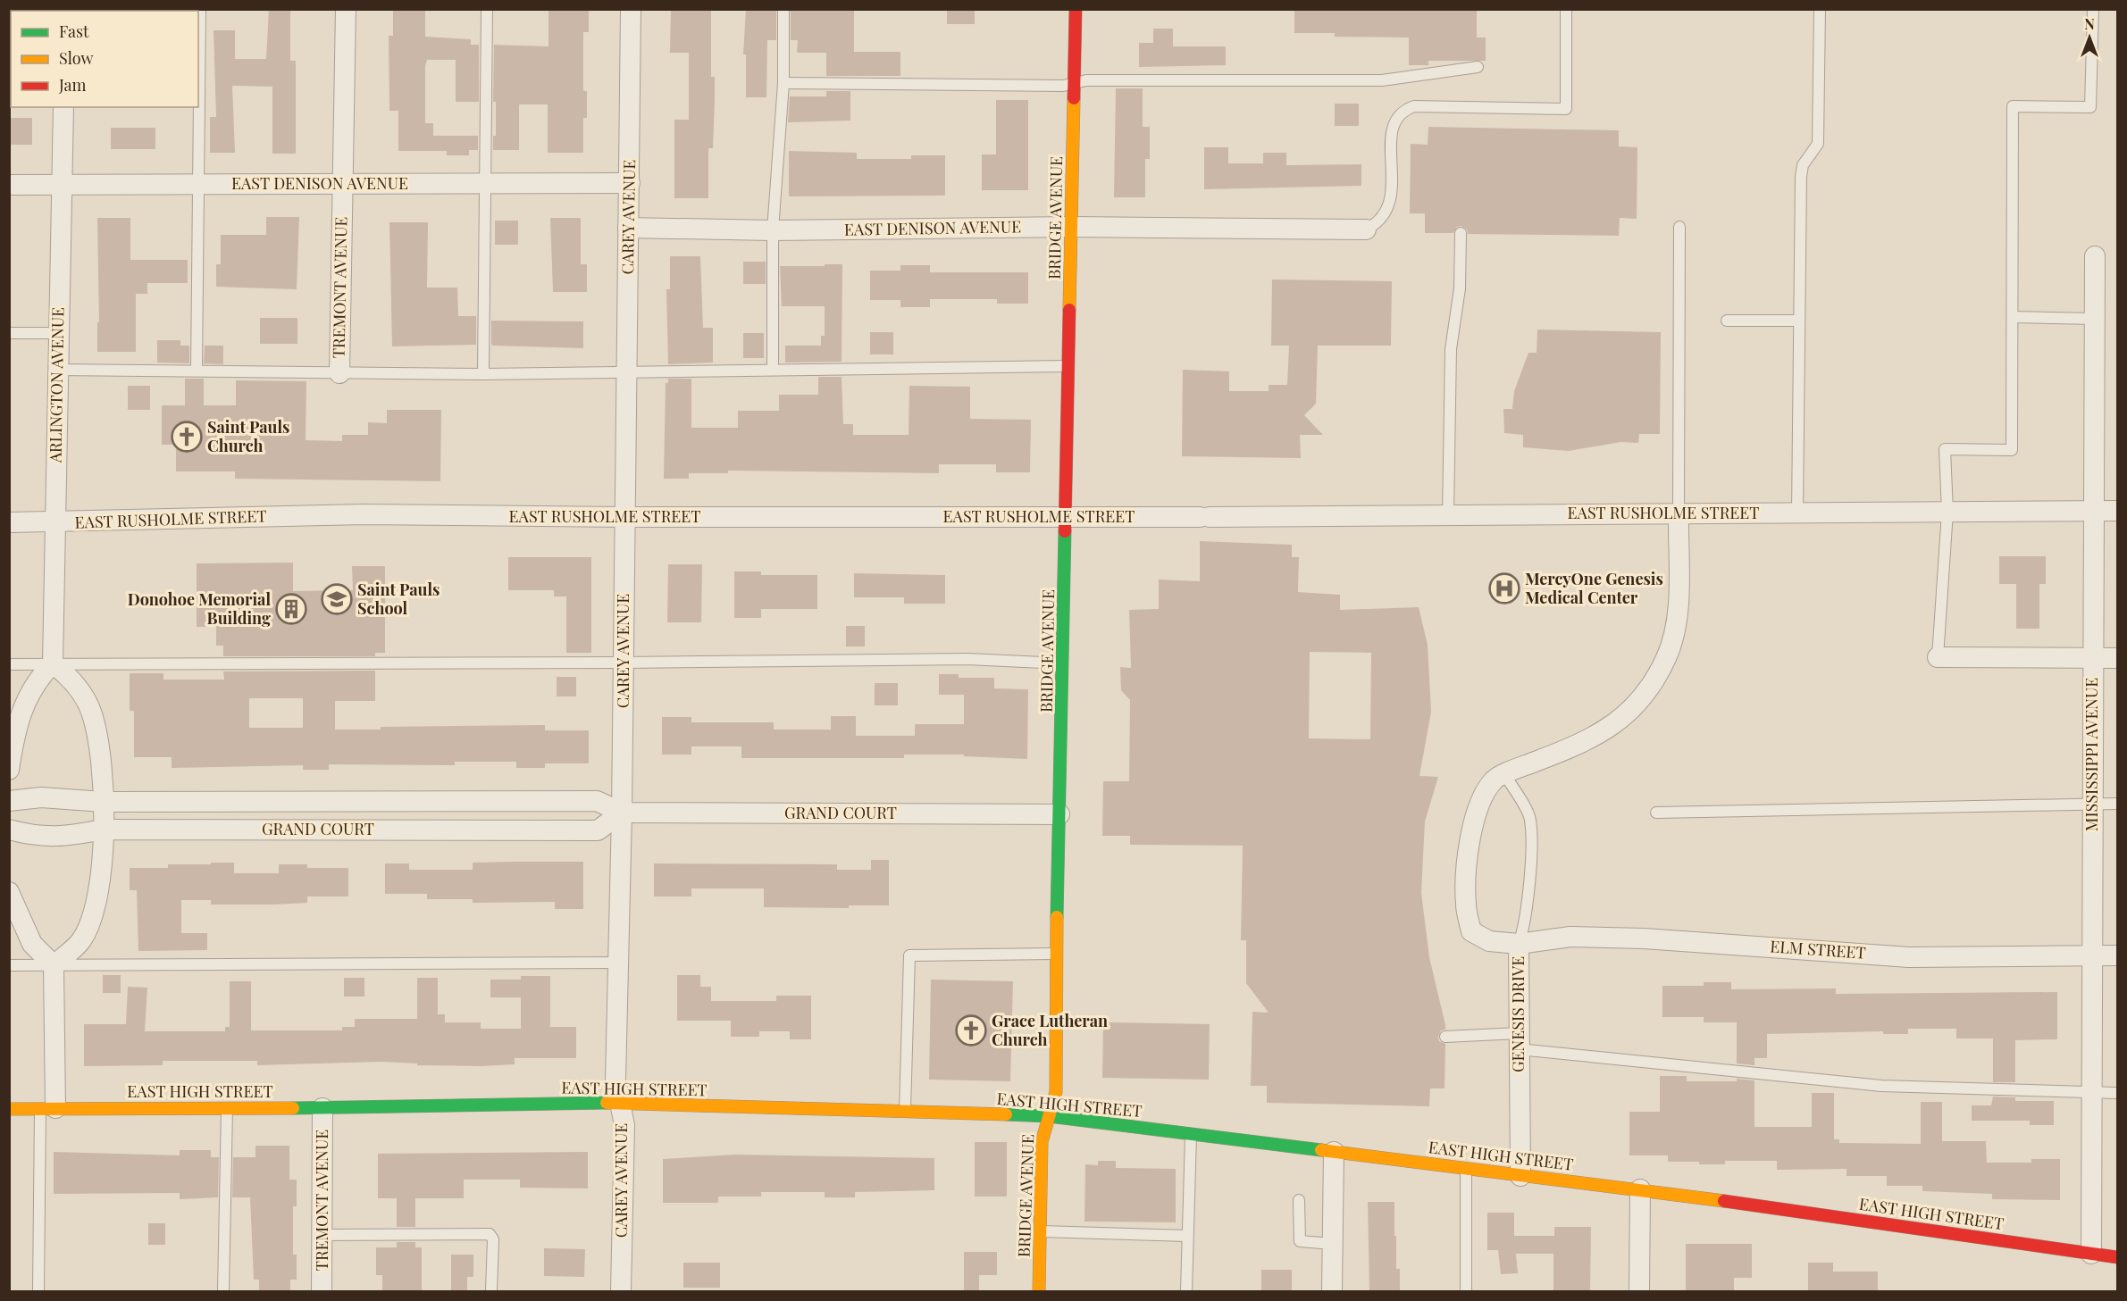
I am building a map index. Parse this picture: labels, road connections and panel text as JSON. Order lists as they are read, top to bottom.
{
  "streets": {
    "street": [
      "EAST DENISON AVENUE",
      "CAREY AVENUE",
      "BRIDGE AVENUE",
      "TREMONT AVENUE",
      "ARLINGTON AVENUE",
      "EAST RUSHOLME STREET",
      "MISSISSIPPI AVENUE",
      "GRAND COURT",
      "ELM STREET",
      "GENESIS DRIVE",
      "EAST HIGH STREET"
    ]
  },
  "crossings": [
    ["EAST DENISON AVENUE", "CAREY AVENUE"],
    ["EAST DENISON AVENUE", "BRIDGE AVENUE"],
    ["EAST DENISON AVENUE", "TREMONT AVENUE"],
    ["EAST DENISON AVENUE", "ARLINGTON AVENUE"],
    ["CAREY AVENUE", "EAST RUSHOLME STREET"],
    ["CAREY AVENUE", "GRAND COURT"],
    ["CAREY AVENUE", "EAST HIGH STREET"],
    ["BRIDGE AVENUE", "EAST RUSHOLME STREET"],
    ["BRIDGE AVENUE", "GRAND COURT"],
    ["BRIDGE AVENUE", "EAST HIGH STREET"],
    ["TREMONT AVENUE", "EAST HIGH STREET"],
    ["ARLINGTON AVENUE", "EAST RUSHOLME STREET"],
    ["EAST RUSHOLME STREET", "MISSISSIPPI AVENUE"],
    ["EAST RUSHOLME STREET", "GENESIS DRIVE"],
    ["MISSISSIPPI AVENUE", "ELM STREET"],
    ["MISSISSIPPI AVENUE", "EAST HIGH STREET"],
    ["ELM STREET", "GENESIS DRIVE"],
    ["GENESIS DRIVE", "EAST HIGH STREET"]
  ],
  "places": {
    "church": ["Saint Pauls Church", "Grace Lutheran Church"],
    "hospital": ["MercyOne Genesis Medical Center"],
    "school or university": ["Saint Pauls School"],
    "building": ["Donohoe Memorial Building"]
  },
  "legend": ["Fast", "Slow", "Jam"],
  "north": "top"
}
